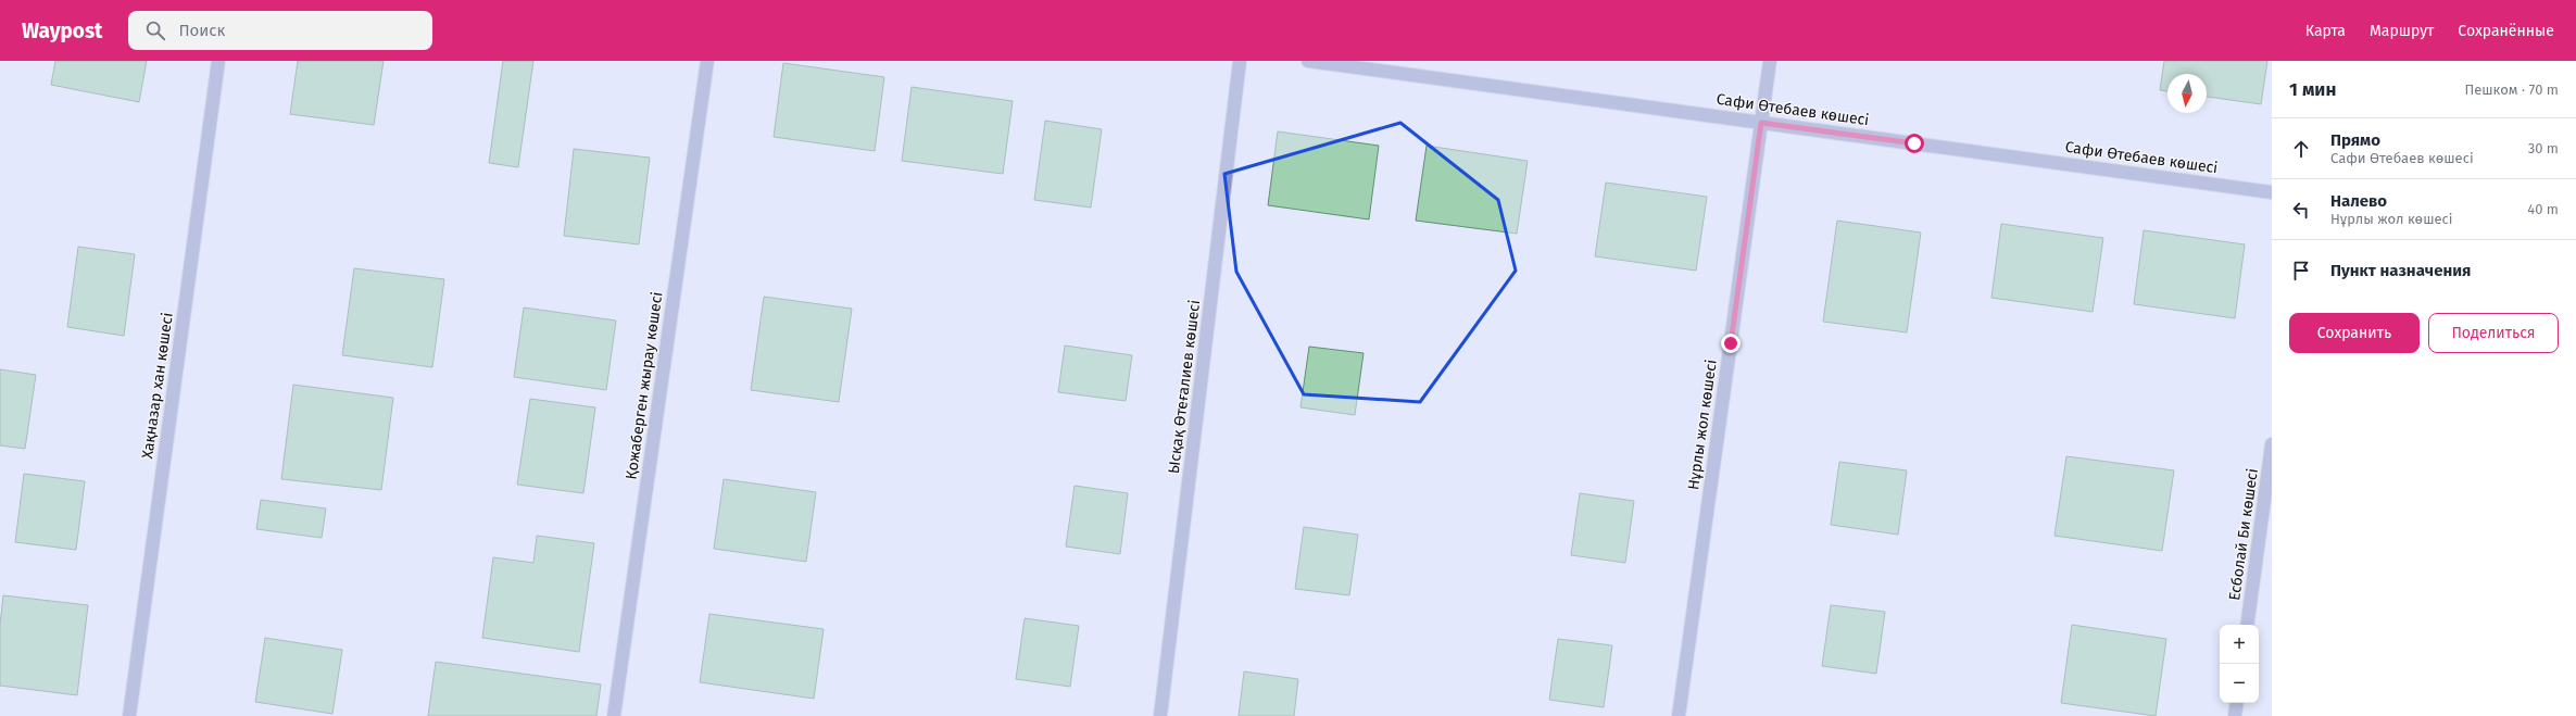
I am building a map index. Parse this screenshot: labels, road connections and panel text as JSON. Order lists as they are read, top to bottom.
{
  "streets": {
    "street": [
      "Сафи Өтебаев көшесі",
      "Хақназар хан көшесі",
      "Қожаберген жырау көшесі",
      "Ысқақ Өтеғалиев көшесі",
      "Нұрлы жол көшесі",
      "Есболай Би көшесі"
    ]
  },
  "crossings": [
    ["Сафи Өтебаев көшесі", "Нұрлы жол көшесі"]
  ],
  "north": "bottom",
  "page": {
    "header": "Waypost",
    "search": "Поиск",
    "nav": ["Карта", "Маршрут", "Сохранённые"],
    "heading": ["1 мин", "Пешком · 70 m"],
    "list": [
      ["Прямо", "Сафи Өтебаев көшесі", "30 m"],
      ["Налево", "Нұрлы жол көшесі", "40 m"],
      "Пункт назначения"
    ],
    "buttons": ["Сохранить", "Поделиться"],
    "map_buttons": ["+", "−"]
  }
}
